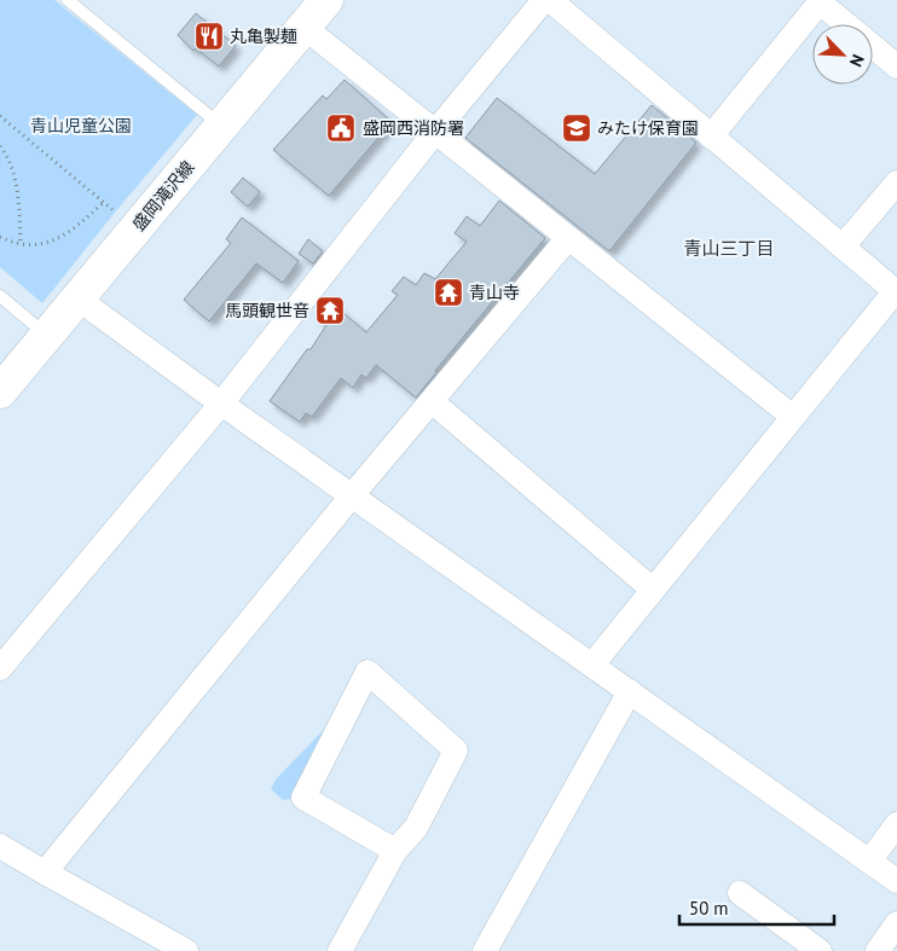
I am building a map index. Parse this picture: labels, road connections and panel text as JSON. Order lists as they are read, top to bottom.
{
  "streets": {
    "main road": ["盛岡滝沢線"]
  },
  "districts": ["青山三丁目"],
  "parks": ["青山児童公園"],
  "places": {
    "restaurant": ["丸亀製麺"],
    "public building": ["盛岡西消防署"],
    "school or university": ["みたけ保育園"],
    "temple": ["青山寺", "馬頭観世音"]
  },
  "scale_bar": "50 m",
  "north": "bottom right"
}
